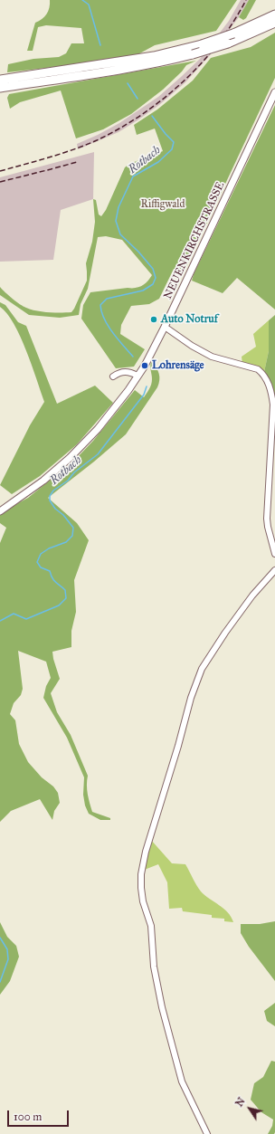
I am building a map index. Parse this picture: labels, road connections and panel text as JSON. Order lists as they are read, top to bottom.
{
  "streets": {
    "main road": ["NEUENKIRCHSTRASSE"]
  },
  "water": ["Rotbach"],
  "parks": ["Riffigwald"],
  "places": ["Auto Notruf", "Lohrensäge"],
  "scale_bar": "100 m",
  "north": "top left"
}
